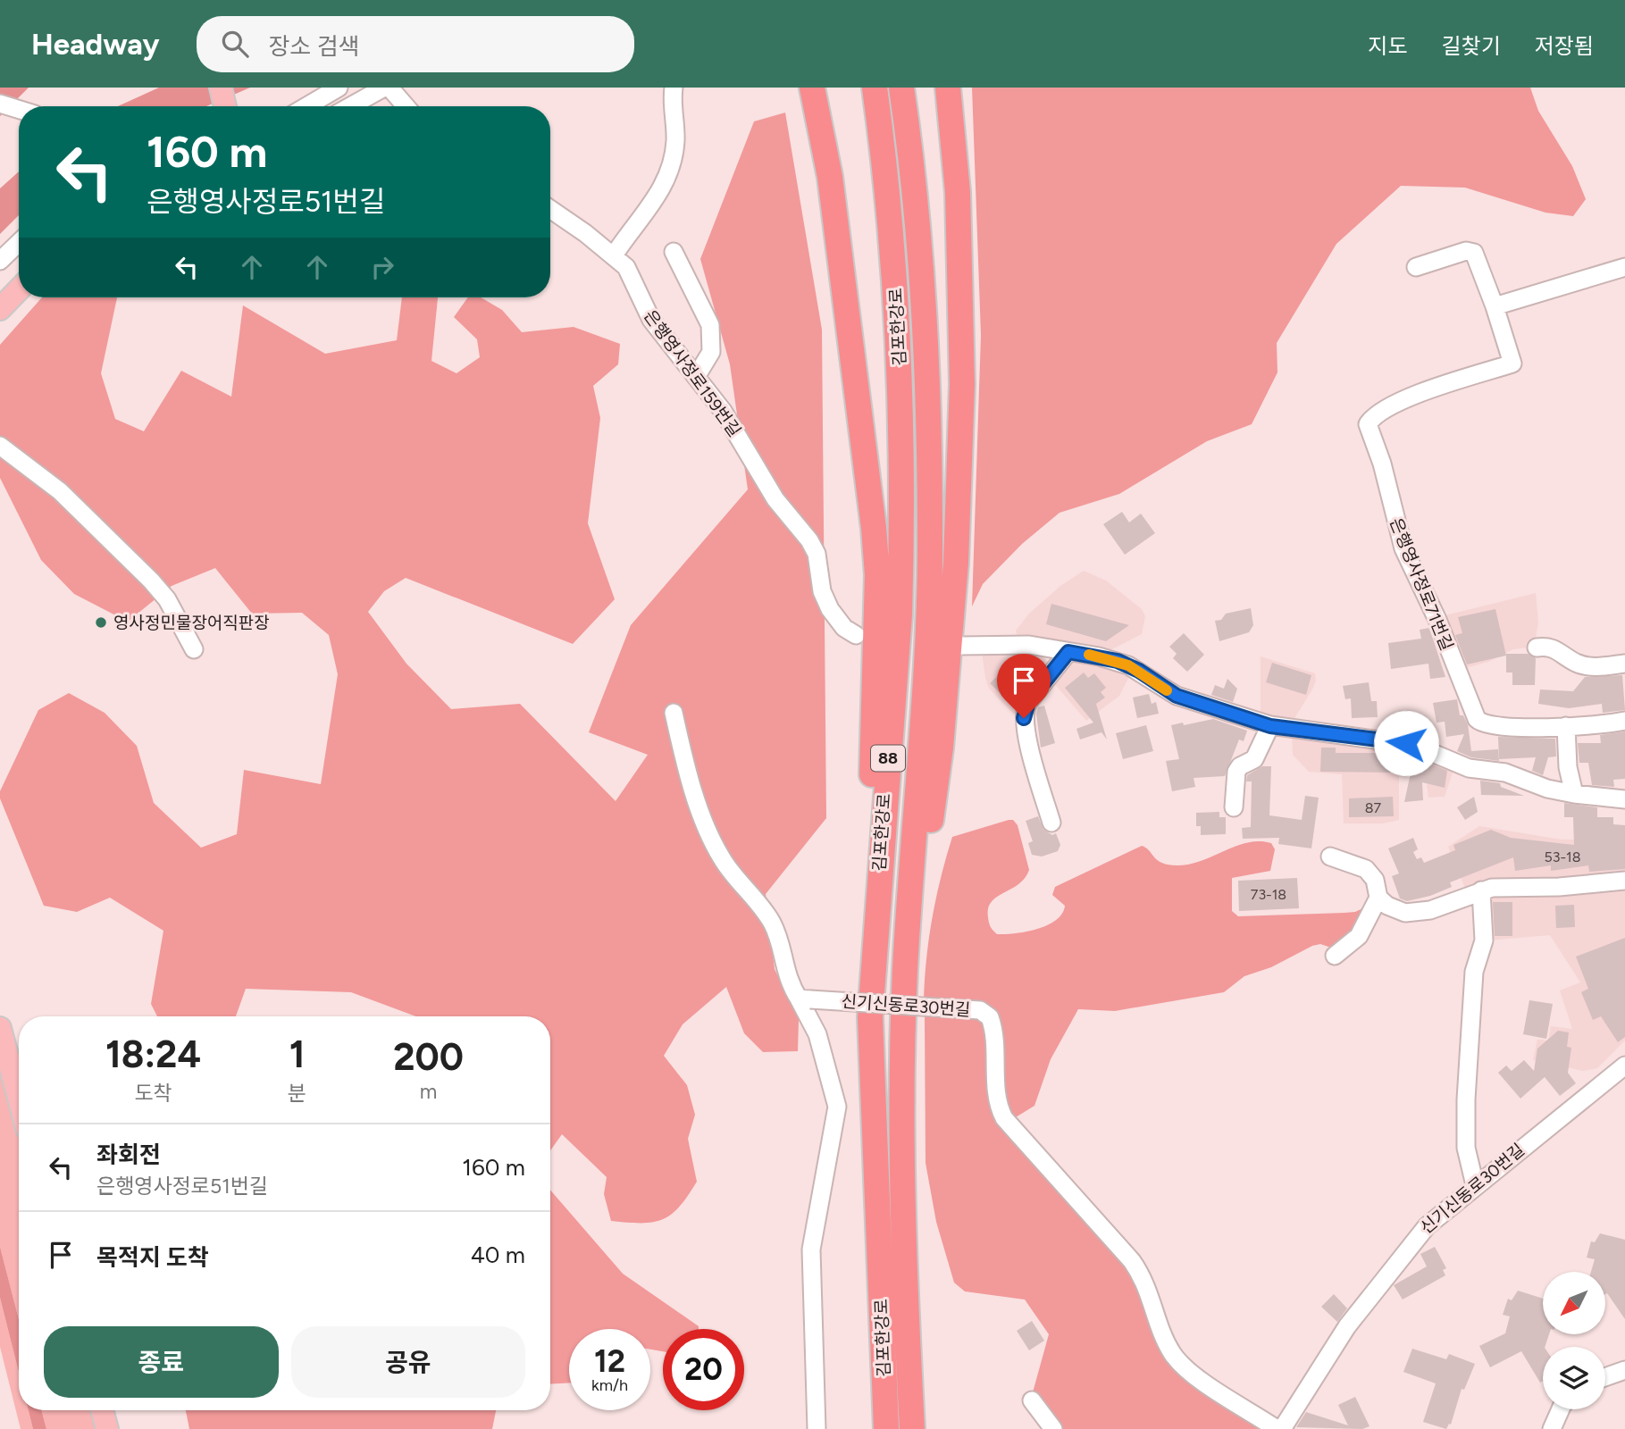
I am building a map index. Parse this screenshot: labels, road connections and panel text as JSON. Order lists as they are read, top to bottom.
{
  "streets": {
    "highway": ["김포한강로", "88"],
    "street": ["은행영사정로159번길", "은행영사정로71번길", "신기신동로30번길"]
  },
  "places": ["영사정민물장어직판장"],
  "house_numbers": ["87", "53-18", "73-18"],
  "north": "bottom left",
  "page": {
    "header": "Headway",
    "search": "장소 검색",
    "nav": ["지도", "길찾기", "저장됨"],
    "turn": ["160 m", "은행영사정로51번길"],
    "eta": [
      "18:24",
      "도착",
      "1",
      "분",
      "200",
      "m"
    ],
    "list": [
      {
        "name": "좌회전",
        "note": "은행영사정로51번길",
        "value": "160 m"
      },
      {
        "name": "목적지 도착",
        "value": "40 m"
      }
    ],
    "buttons": ["종료", "공유"],
    "speed": "12 km/h",
    "limit": "20"
  }
}
